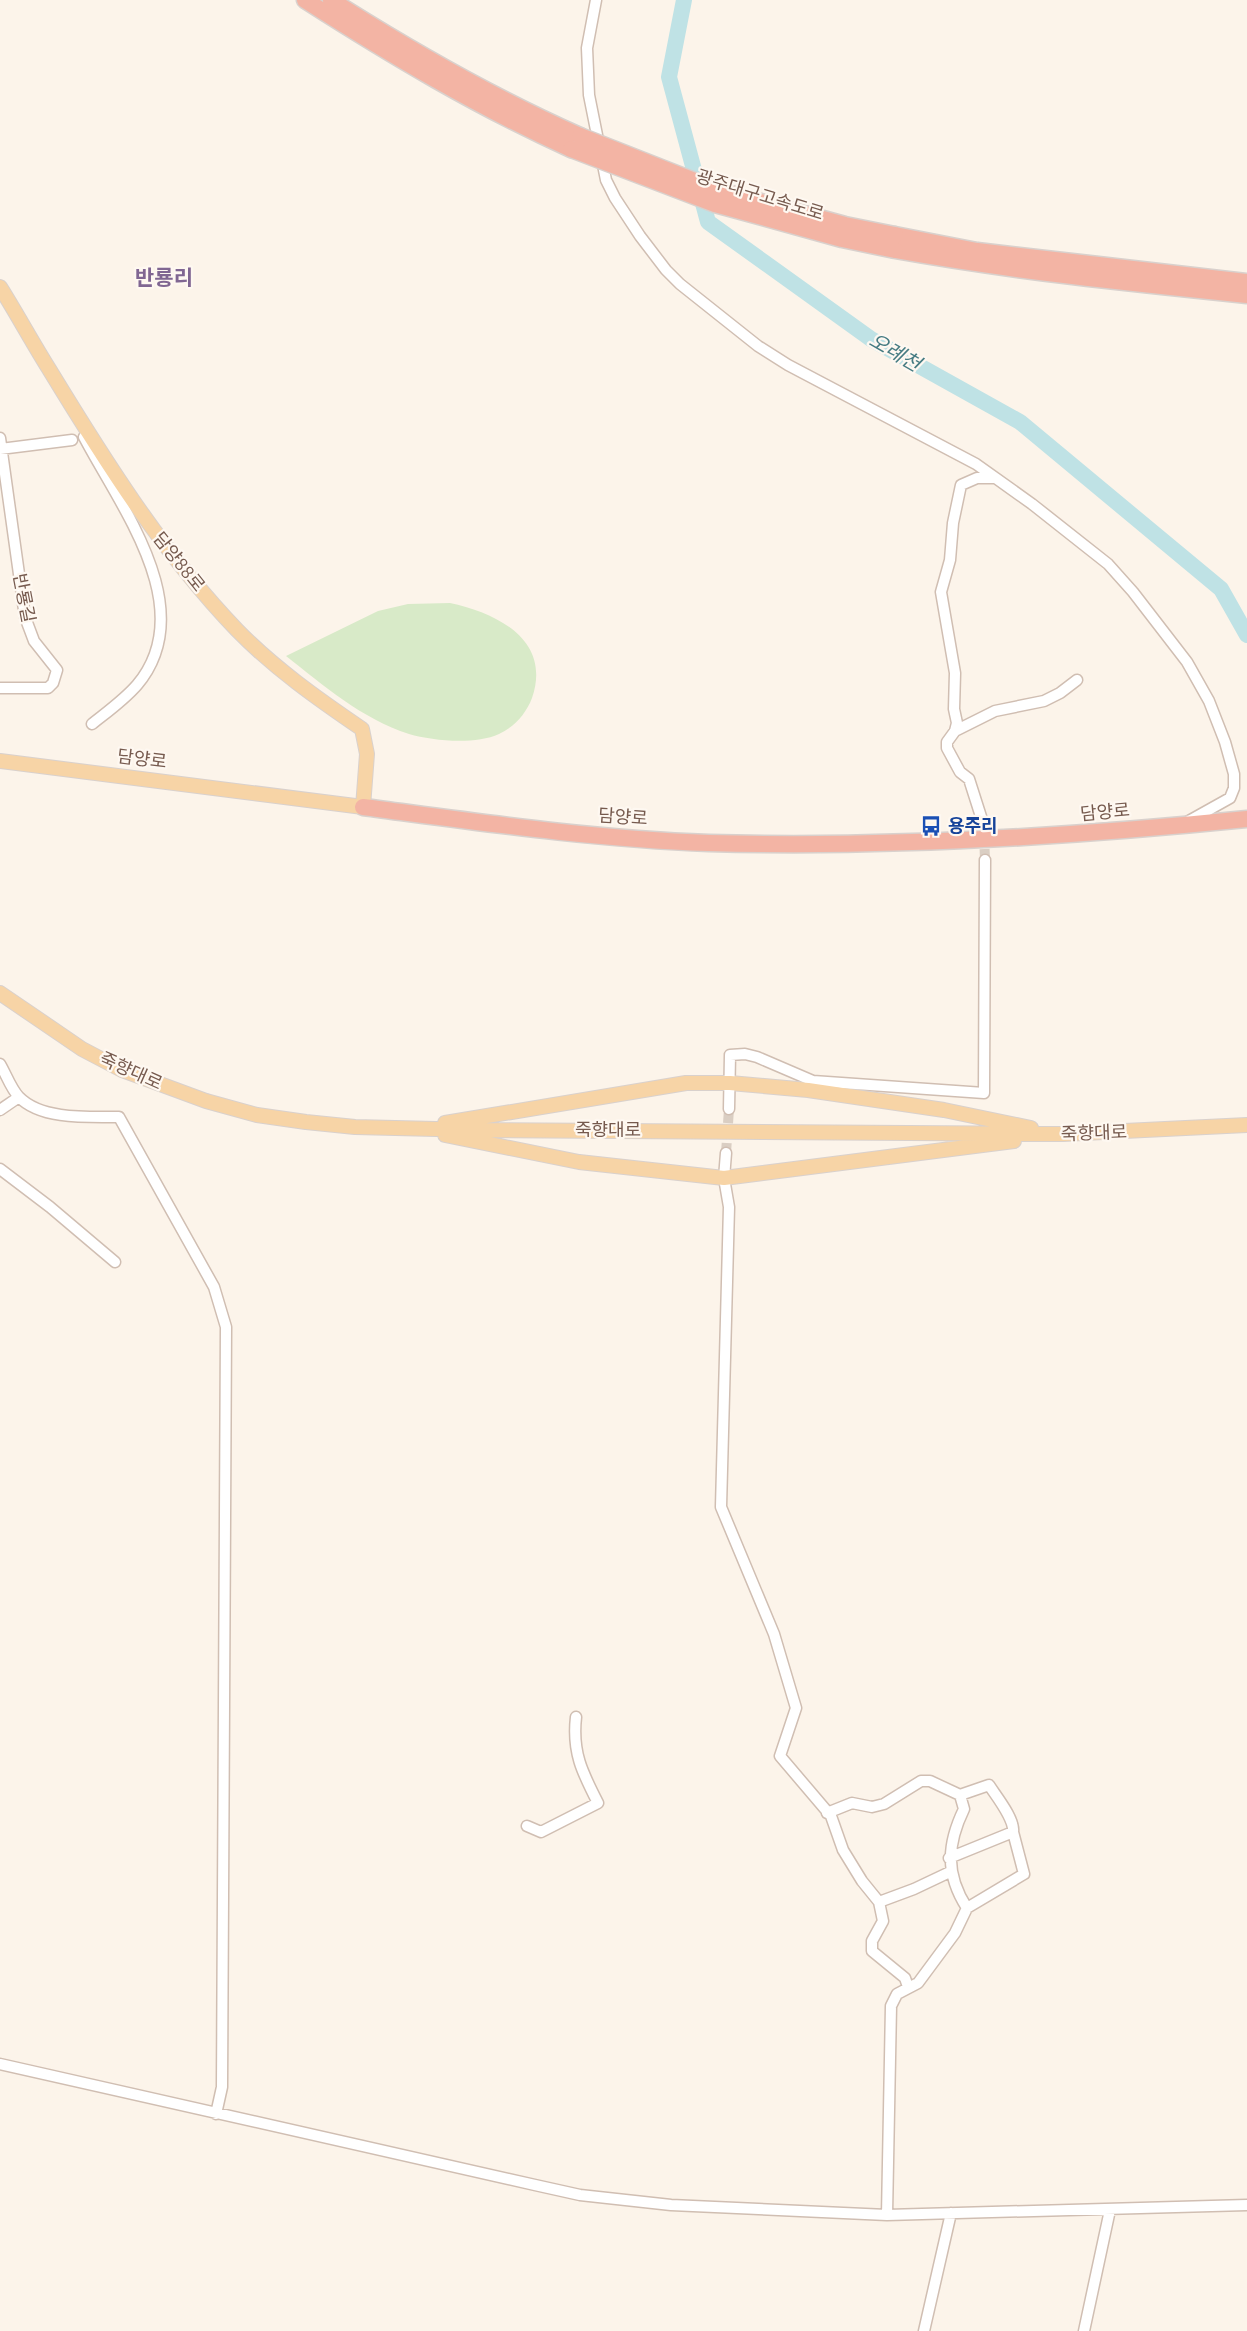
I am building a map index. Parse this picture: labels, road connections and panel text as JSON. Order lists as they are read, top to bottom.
{
  "streets": {
    "highway": ["광주대구고속도로", "담양로"],
    "main road": ["담양88로", "죽향대로"],
    "street": ["반룡길"]
  },
  "crossings": [
    ["담양88로", "담양로"]
  ],
  "districts": ["반룡리"],
  "water": ["오례천"],
  "places": {
    "bus stop": ["용주리"]
  }
}
